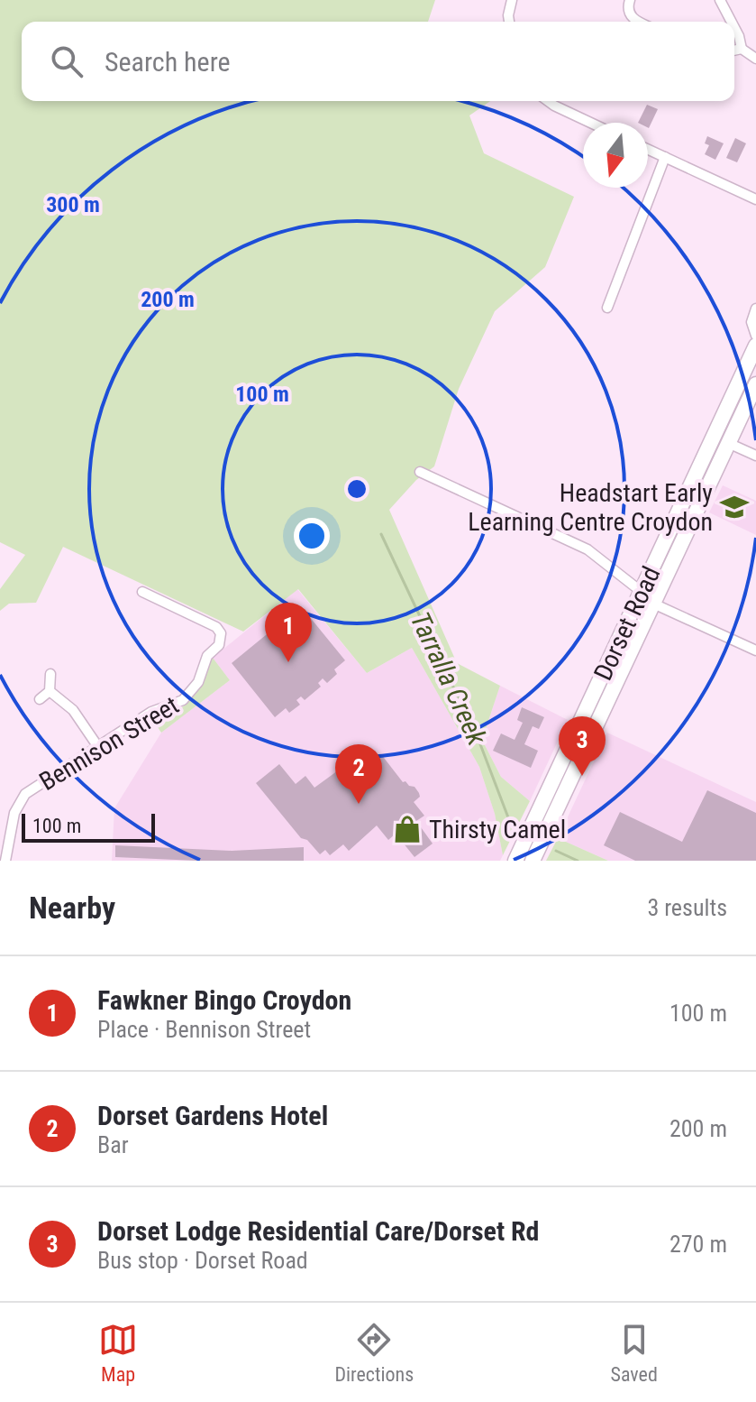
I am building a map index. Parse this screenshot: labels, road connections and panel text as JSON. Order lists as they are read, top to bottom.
{
  "streets": {
    "main road": ["Dorset Road"],
    "street": ["Bennison Street"]
  },
  "water": ["Tarralla Creek"],
  "places": {
    "school or university": ["Headstart Early Learning Centre Croydon"],
    "shop": ["Thirsty Camel"]
  },
  "scale_bar": "100 m",
  "north": "bottom",
  "page": {
    "search": "Search here",
    "pins": ["1", "3", "2"],
    "scale": "100 m",
    "heading": ["Nearby", "3 results"],
    "list": [
      {
        "mark": "1",
        "name": "Fawkner Bingo Croydon",
        "note": "Place · Bennison Street",
        "value": "100 m"
      },
      {
        "mark": "2",
        "name": "Dorset Gardens Hotel",
        "note": "Bar",
        "value": "200 m"
      },
      {
        "mark": "3",
        "name": "Dorset Lodge Residential Care/Dorset Rd",
        "note": "Bus stop · Dorset Road",
        "value": "270 m"
      }
    ],
    "nav": ["Map", "Directions", "Saved"]
  },
  "rings": ["300 m", "200 m", "100 m"]
}
